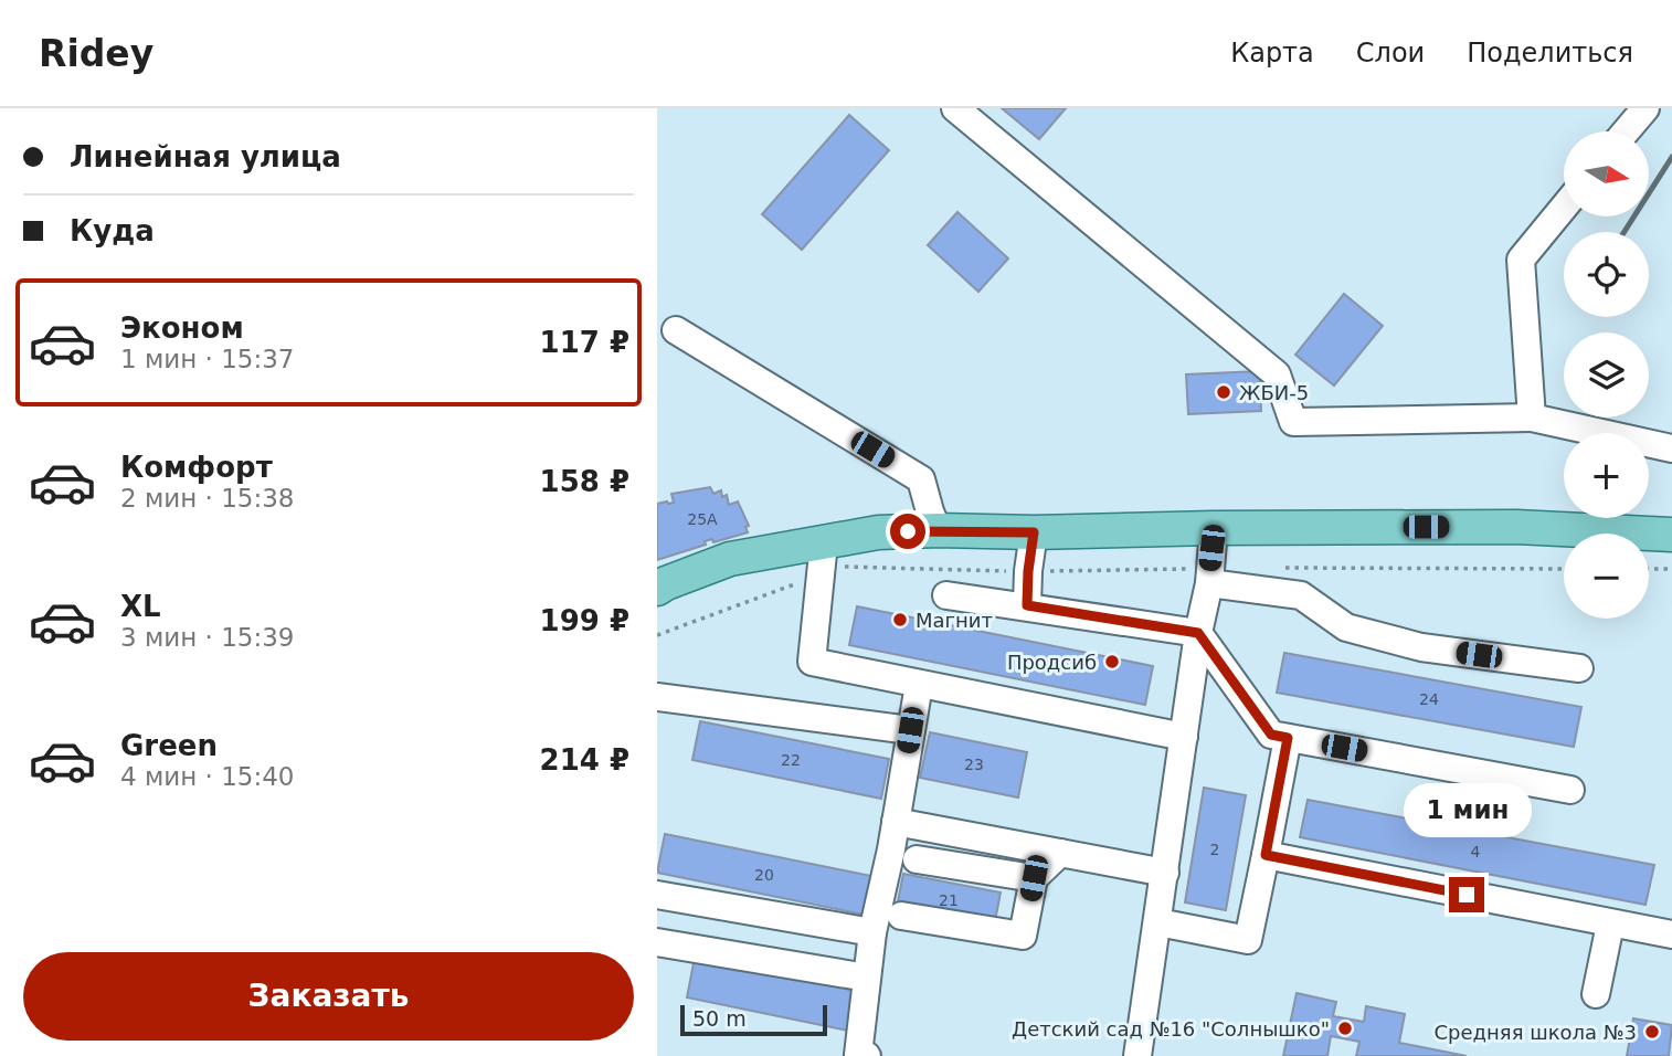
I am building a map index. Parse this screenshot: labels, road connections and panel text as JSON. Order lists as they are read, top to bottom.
{
  "places": [
    "ЖБИ-5",
    "Магнит",
    "Продсиб",
    "Детский сад №16 \"Солнышко\"",
    "Средняя школа №3"
  ],
  "house_numbers": [
    "25А",
    "24",
    "22",
    "23",
    "2",
    "4",
    "20",
    "21"
  ],
  "scale_bar": "50 m",
  "north": "right",
  "page": {
    "header": "Ridey",
    "nav": ["Карта", "Слои", "Поделиться"],
    "banner": ["Линейная улица", "Куда"],
    "map_buttons": ["+", "−"],
    "list": [
      {
        "name": "Эконом",
        "note": "1 мин · 15:37",
        "value": "117 ₽"
      },
      {
        "name": "Комфорт",
        "note": "2 мин · 15:38",
        "value": "158 ₽"
      },
      {
        "name": "XL",
        "note": "3 мин · 15:39",
        "value": "199 ₽"
      },
      {
        "name": "Green",
        "note": "4 мин · 15:40",
        "value": "214 ₽"
      }
    ],
    "bubble": "1 мин",
    "buttons": "Заказать",
    "scale": "50 m"
  }
}
